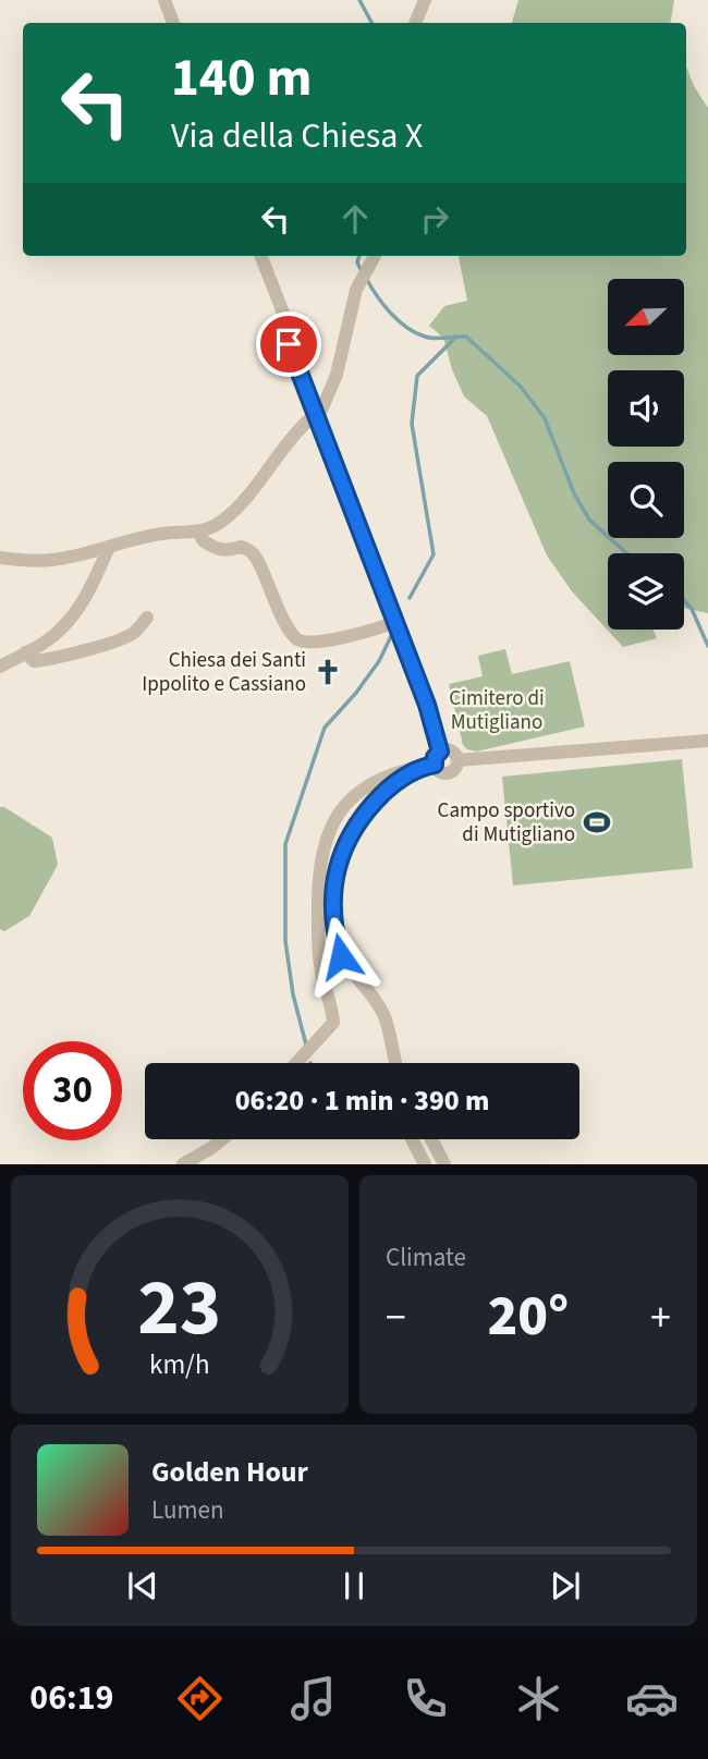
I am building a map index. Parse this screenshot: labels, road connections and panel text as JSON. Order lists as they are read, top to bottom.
{
  "parks": ["Cimitero di Mutigliano"],
  "places": {
    "church": ["Chiesa dei Santi Ippolito e Cassiano"],
    "sports": ["Campo sportivo di Mutigliano"]
  },
  "north": "bottom left",
  "page": {
    "turn": ["140 m", "Via della Chiesa X"],
    "limit": "30",
    "trip": "06:20 · 1 min · 390 m",
    "tile": "Climate",
    "heat": ["−", "20°", "+"],
    "song": ["Golden Hour", "Lumen"],
    "tabs": "06:19",
    "gauge": ["23", "km/h"]
  }
}
